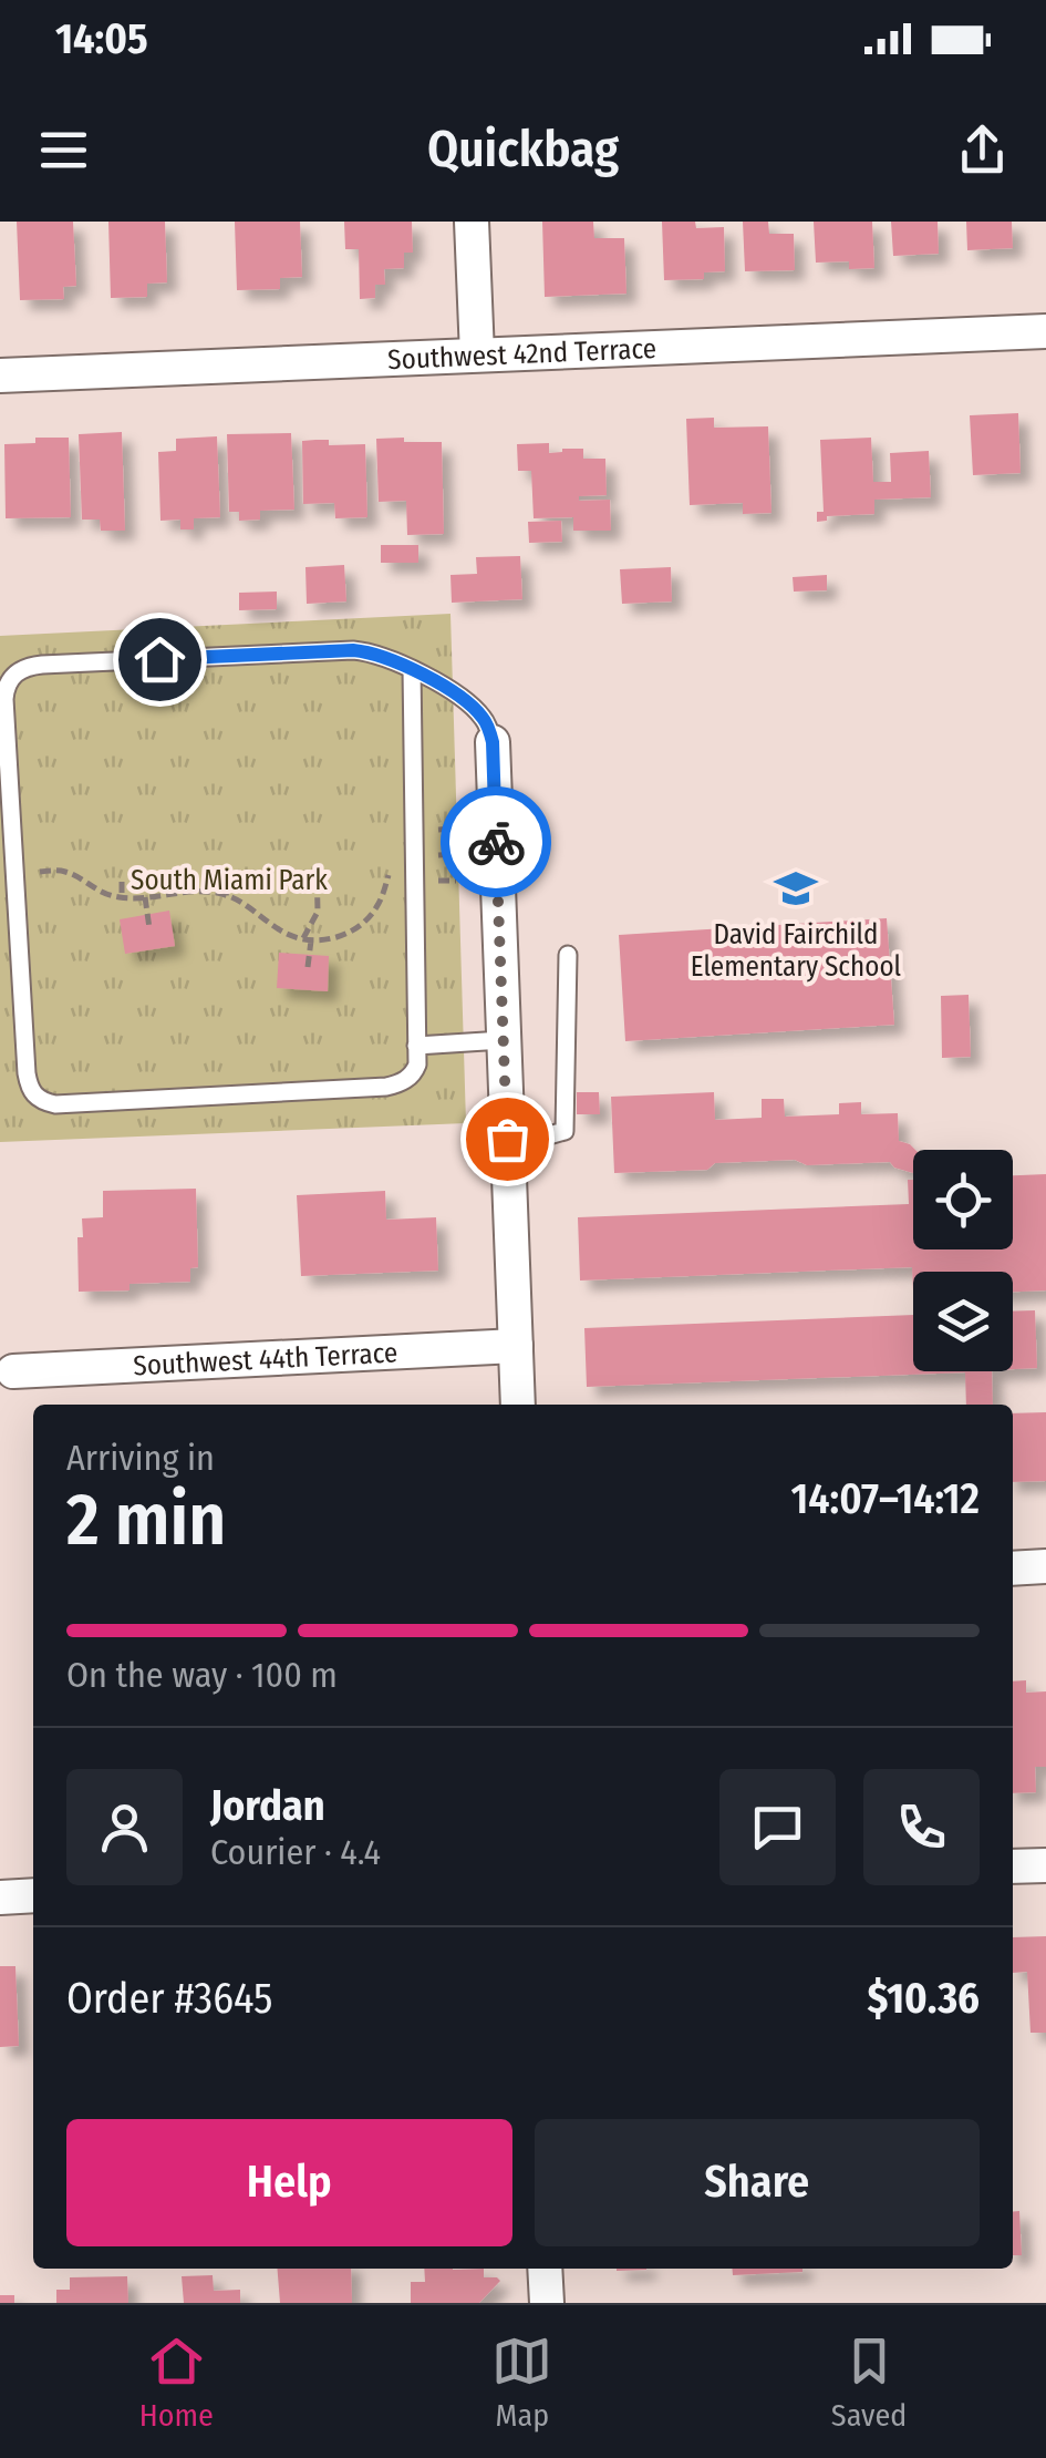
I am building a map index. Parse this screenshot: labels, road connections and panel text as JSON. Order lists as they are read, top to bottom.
{
  "streets": {
    "street": ["Southwest 42nd Terrace", "Southwest 44th Terrace"]
  },
  "parks": ["South Miami Park"],
  "places": {
    "school or university": ["David Fairchild Elementary School"]
  },
  "page": {
    "status": "14:05",
    "header": "Quickbag",
    "heading": ["2 min", "Arriving in", "14:07–14:12"],
    "panel": [
      "Jordan",
      "Courier · 4.4",
      "Order #3645",
      "$10.36"
    ],
    "bar": "On the way · 100 m",
    "buttons": ["Help", "Share"],
    "tabs": ["Home", "Map", "Saved"]
  }
}
